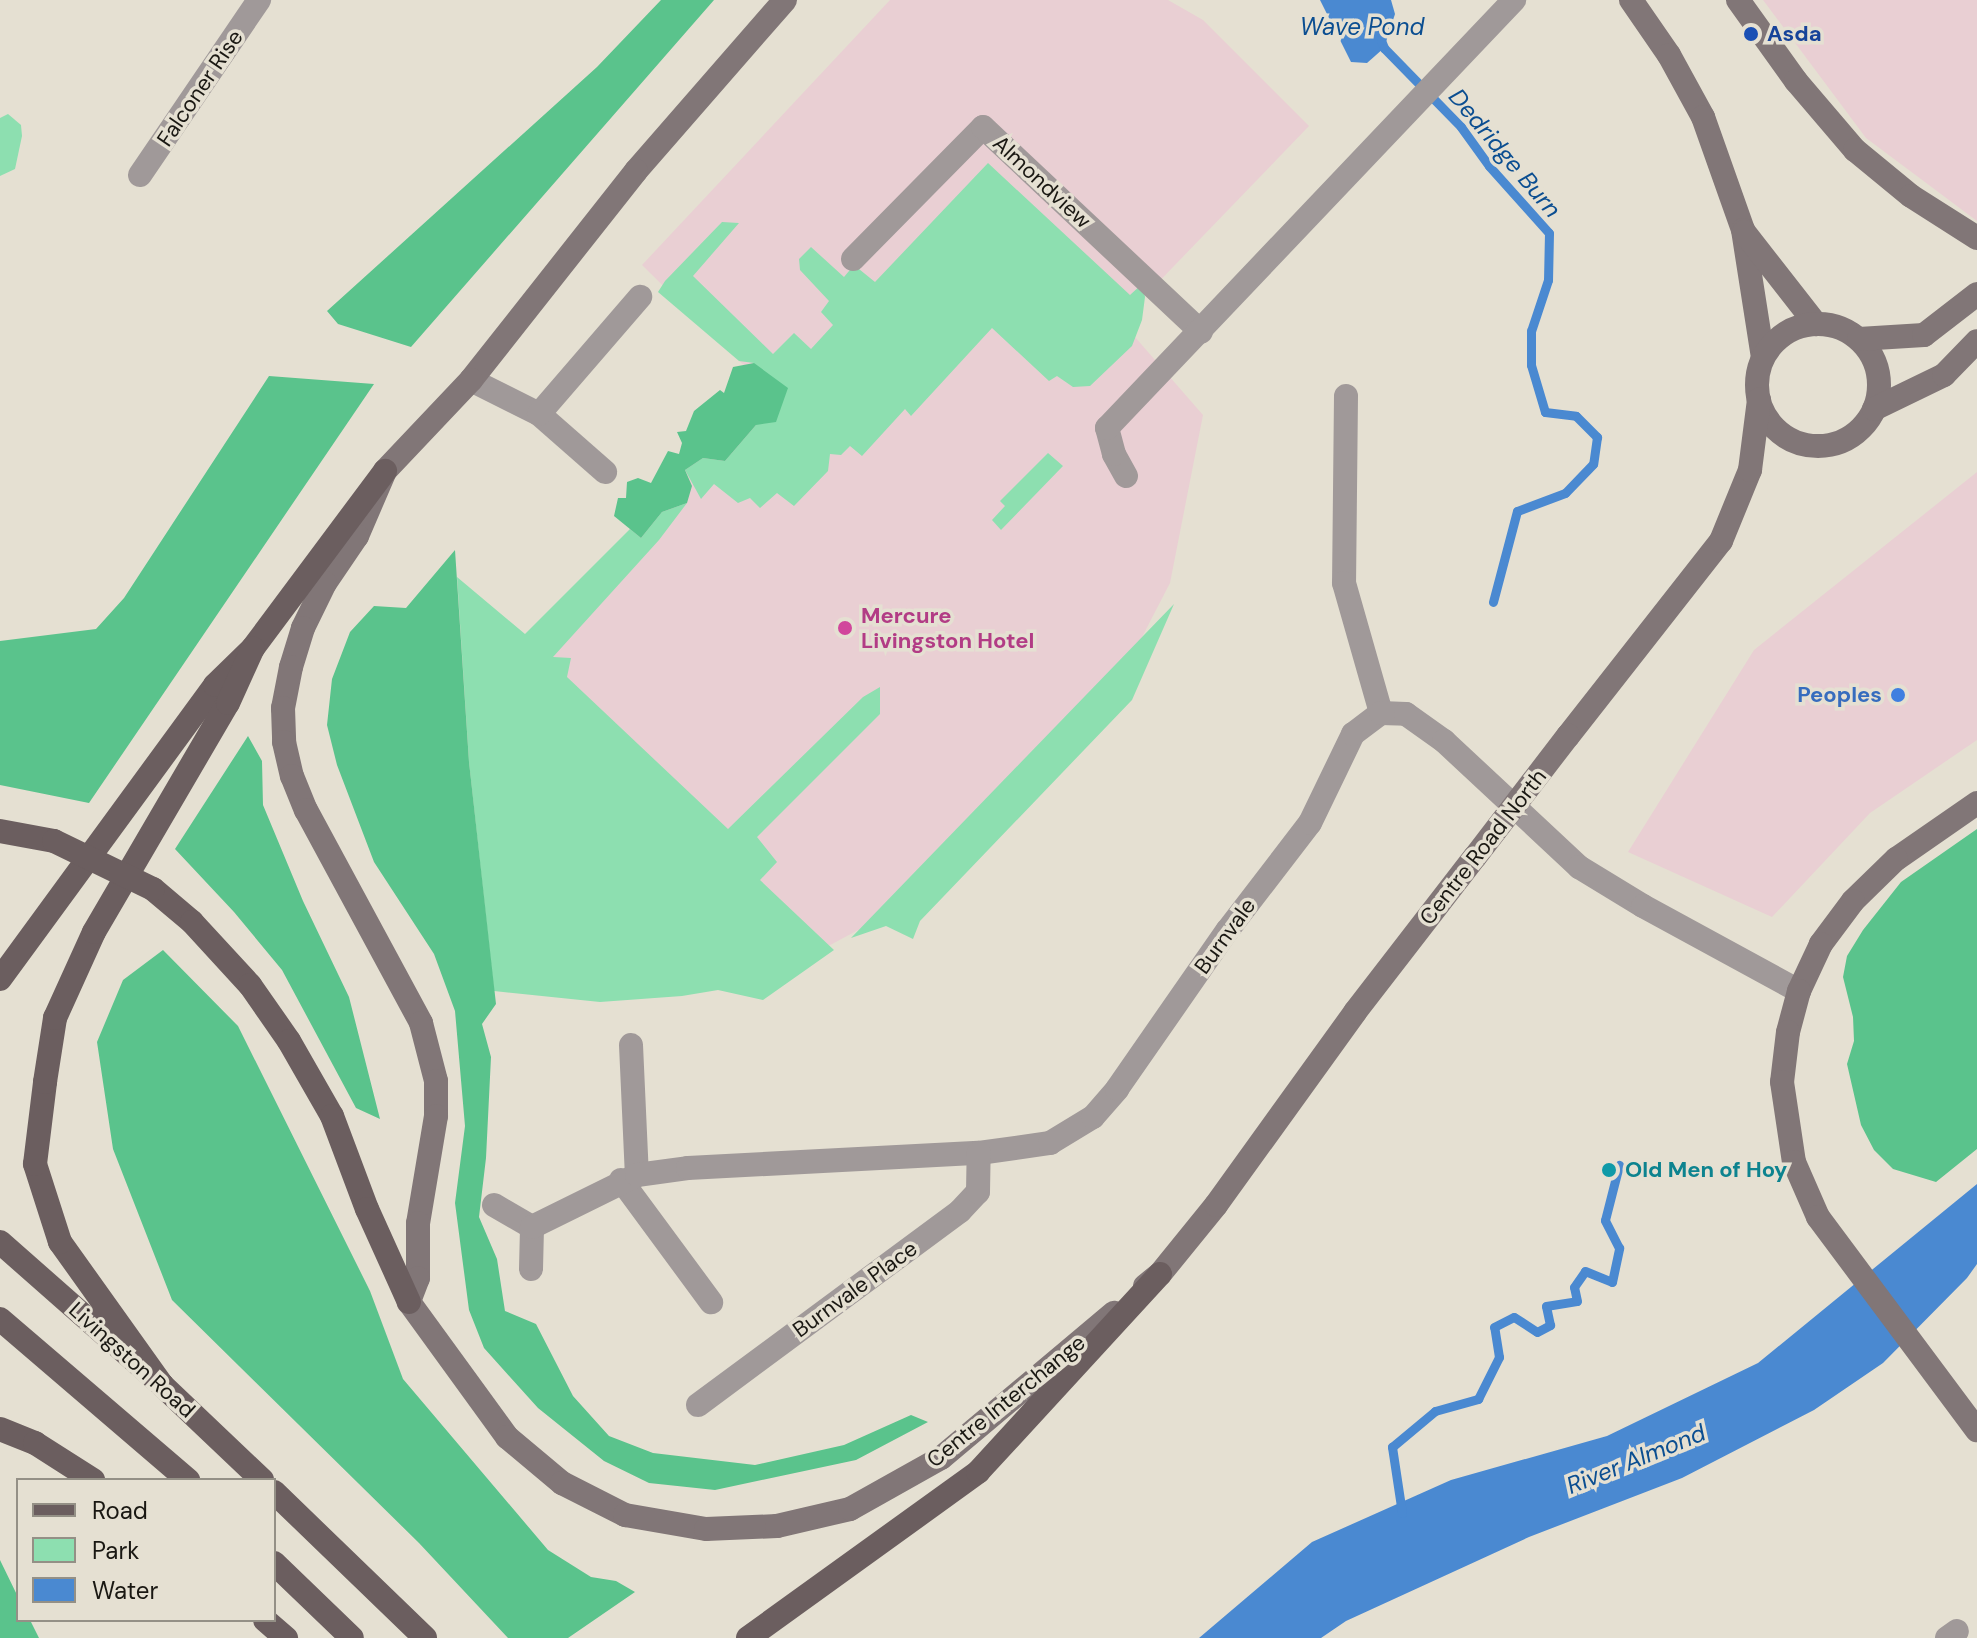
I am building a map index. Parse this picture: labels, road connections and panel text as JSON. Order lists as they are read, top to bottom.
{
  "streets": {
    "main road": ["Livingston Road"],
    "street": [
      "Falconer Rise",
      "Almondview",
      "Centre Road North",
      "Burnvale",
      "Burnvale Place",
      "Centre Interchange"
    ]
  },
  "crossings": [
    ["Centre Road North", "Centre Interchange"],
    ["Burnvale", "Burnvale Place"]
  ],
  "water": ["Wave Pond", "Dedridge Burn", "River Almond"],
  "places": [
    "Asda",
    "Mercure Livingston Hotel",
    "Peoples",
    "Old Men of Hoy"
  ],
  "legend": ["Road", "Park", "Water"]
}
